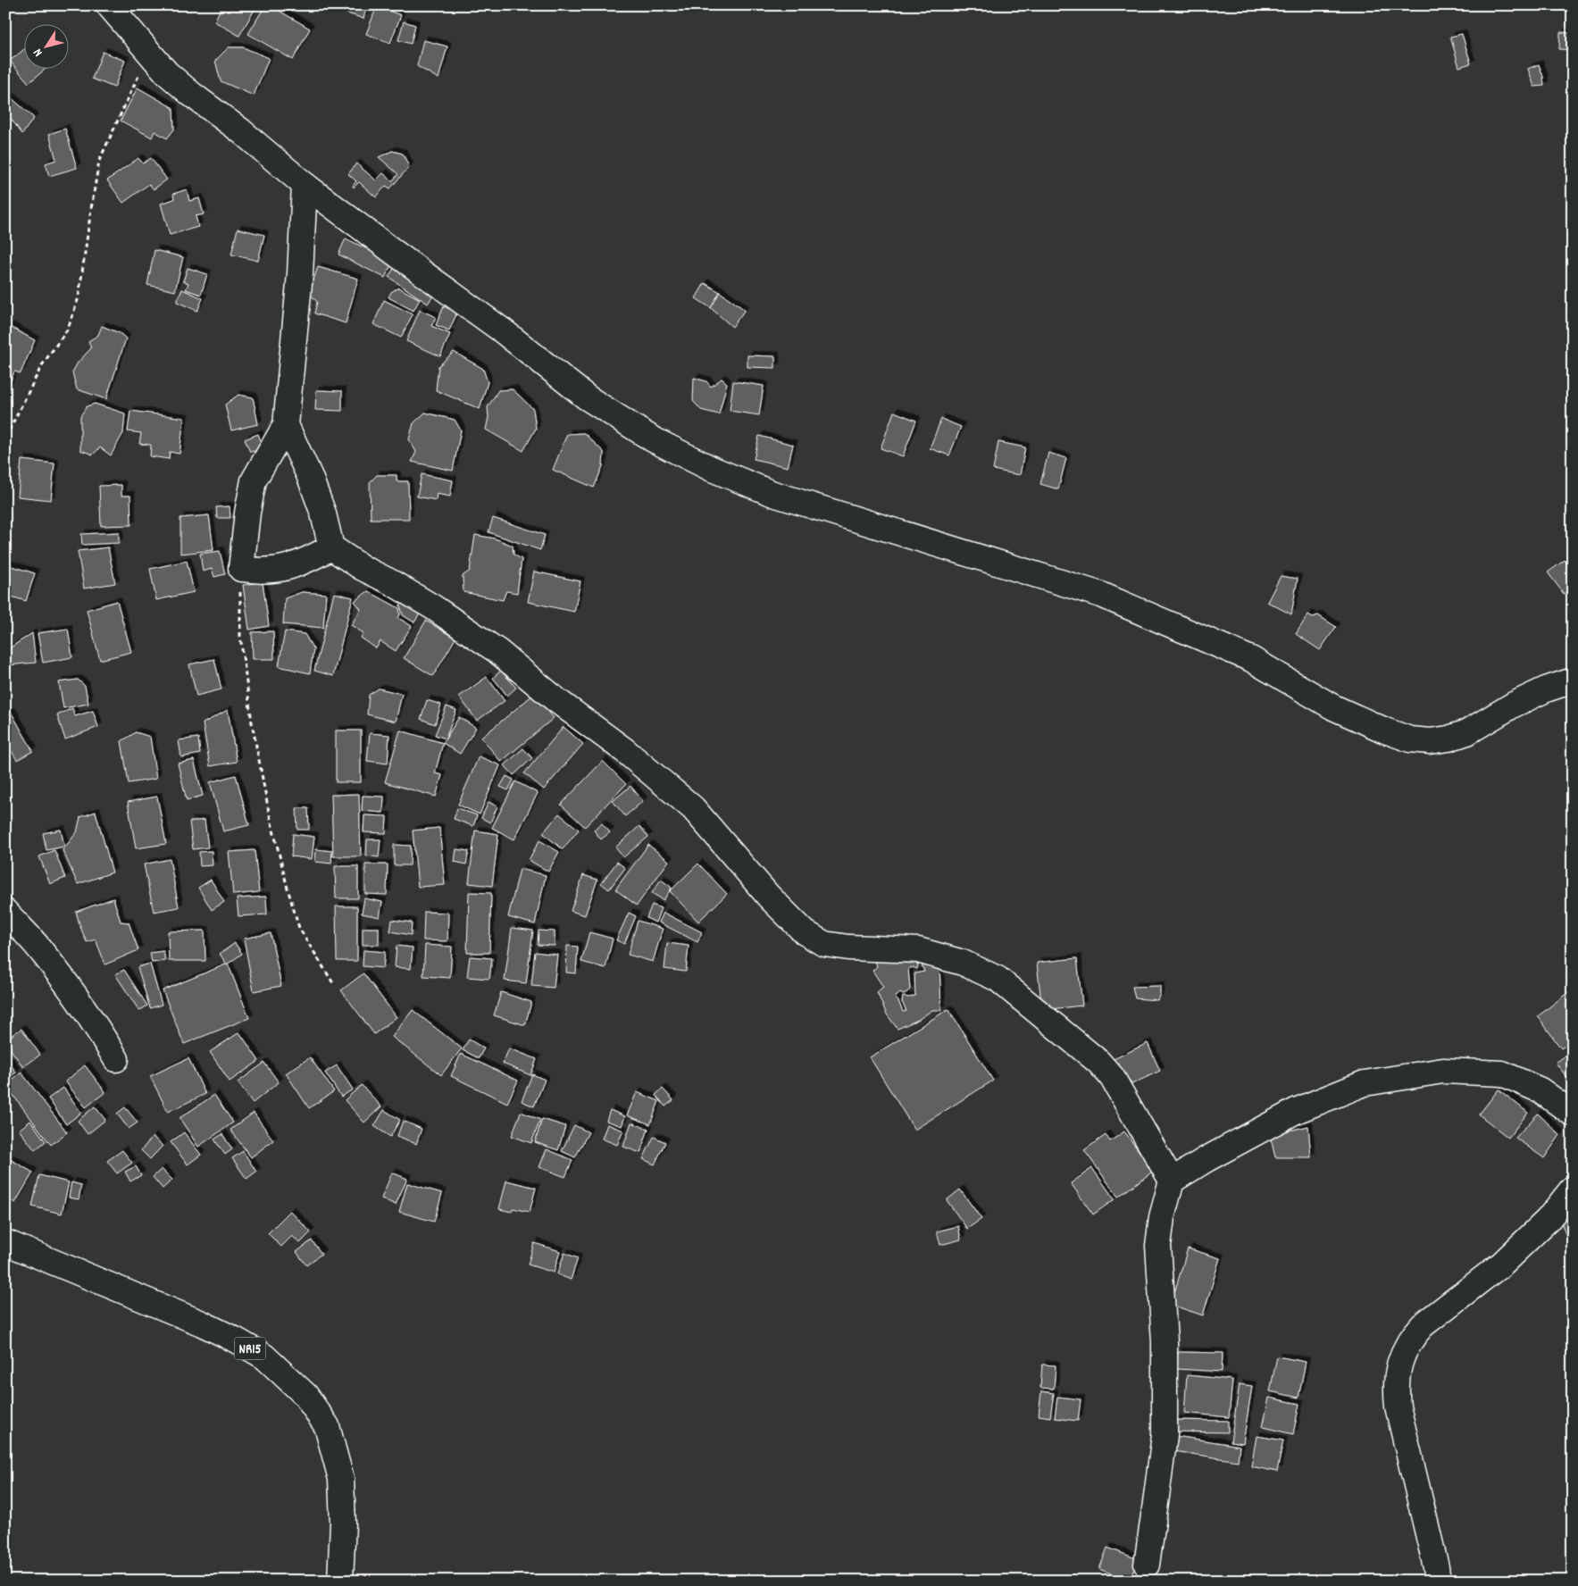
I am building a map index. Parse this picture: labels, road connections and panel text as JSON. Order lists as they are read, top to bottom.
{
  "streets": {
    "main road": ["NR15"]
  },
  "north": "bottom left"
}
